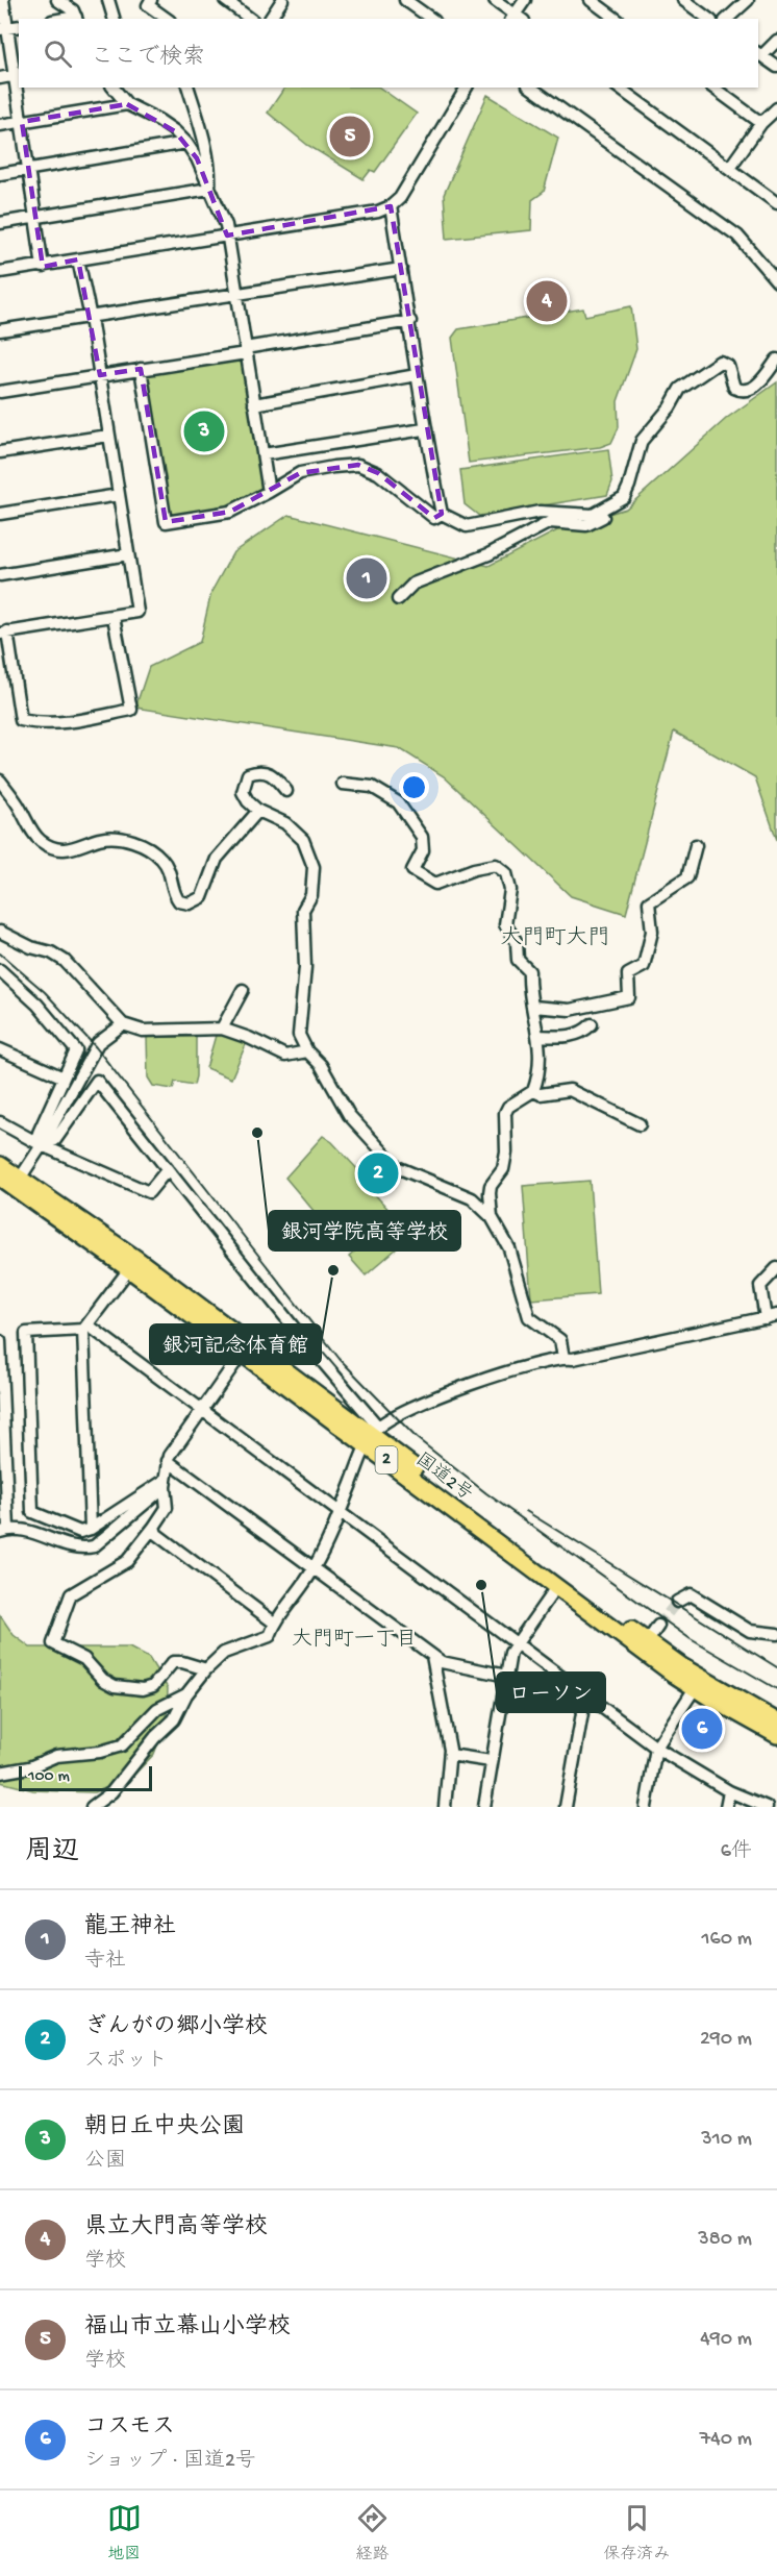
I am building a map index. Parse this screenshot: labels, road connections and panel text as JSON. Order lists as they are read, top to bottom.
{
  "streets": {
    "highway": ["2", "国道2号"]
  },
  "districts": ["大門町大門", "大門町一丁目"],
  "places": ["銀河学院高等学校", "銀河記念体育館", "ローソン"],
  "scale_bar": "100 m",
  "page": {
    "search": "ここで検索",
    "pins": [
      "5",
      "4",
      "3",
      "1",
      "2",
      "6"
    ],
    "scale": "100 m",
    "heading": ["周辺", "6件"],
    "list": [
      {
        "mark": "1",
        "name": "龍王神社",
        "note": "寺社",
        "value": "160 m"
      },
      {
        "mark": "2",
        "name": "ぎんがの郷小学校",
        "note": "スポット",
        "value": "290 m"
      },
      {
        "mark": "3",
        "name": "朝日丘中央公園",
        "note": "公園",
        "value": "310 m"
      },
      {
        "mark": "4",
        "name": "県立大門高等学校",
        "note": "学校",
        "value": "380 m"
      },
      {
        "mark": "5",
        "name": "福山市立幕山小学校",
        "note": "学校",
        "value": "490 m"
      },
      {
        "mark": "6",
        "name": "コスモス",
        "note": "ショップ · 国道2号",
        "value": "740 m"
      }
    ],
    "nav": ["地図", "経路", "保存済み"]
  }
}
